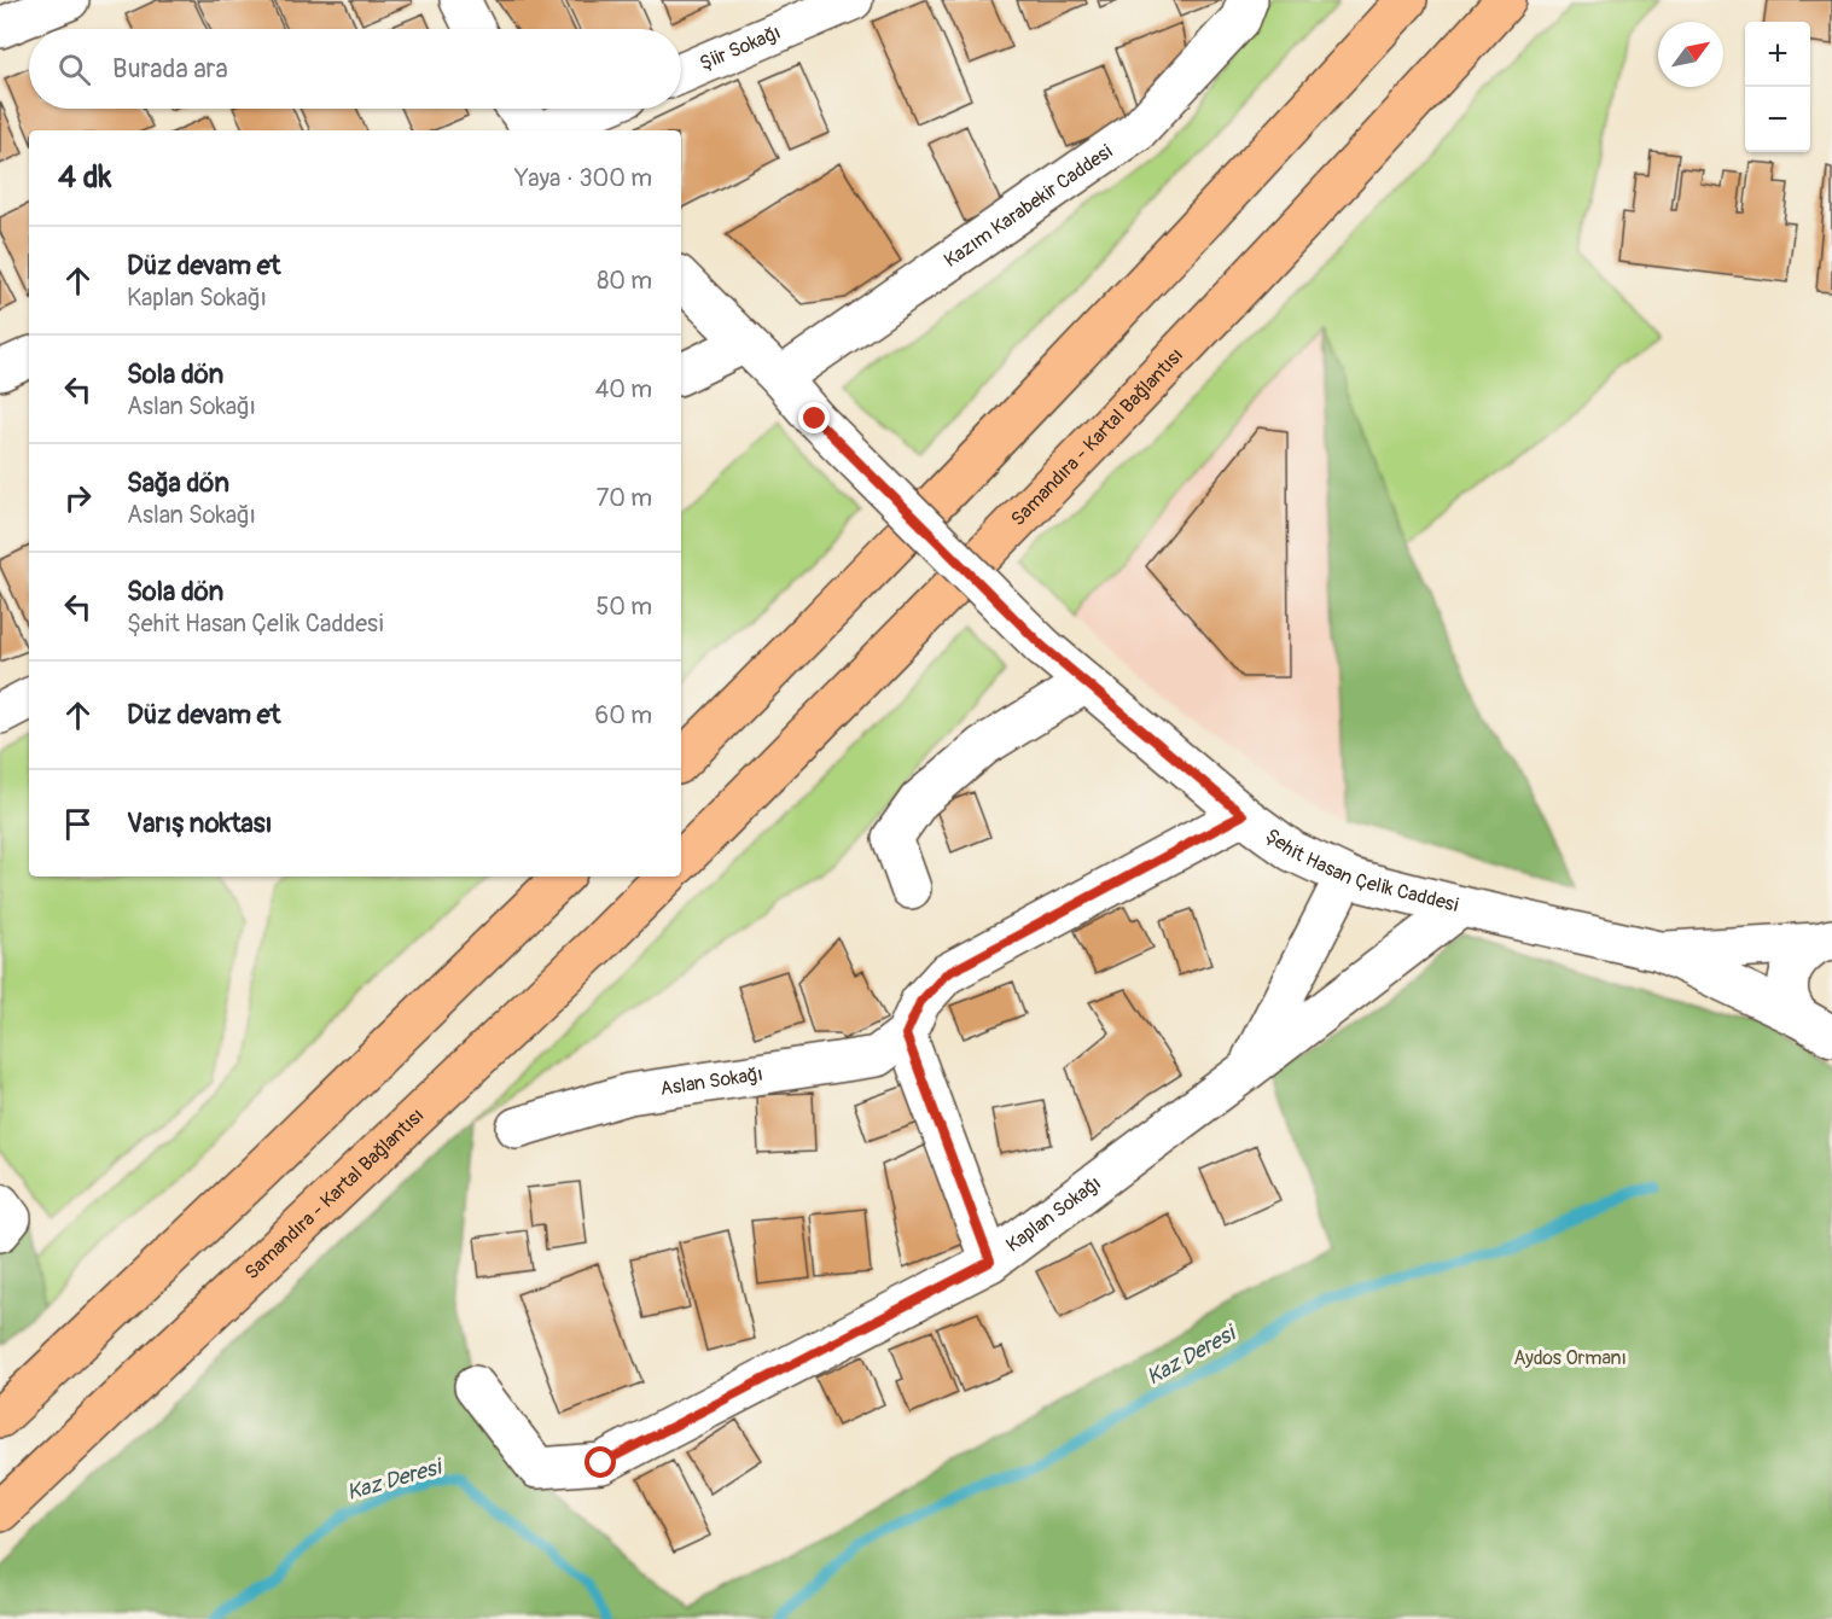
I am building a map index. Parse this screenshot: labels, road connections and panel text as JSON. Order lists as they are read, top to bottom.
{
  "streets": {
    "highway": ["Samandıra - Kartal Bağlantısı"],
    "street": [
      "Şiir Sokağı",
      "Kazım Karabekir Caddesi",
      "Şehit Hasan Çelik Caddesi",
      "Aslan Sokağı",
      "Kaplan Sokağı"
    ]
  },
  "crossings": [
    ["Kazım Karabekir Caddesi", "Şehit Hasan Çelik Caddesi"],
    ["Şehit Hasan Çelik Caddesi", "Aslan Sokağı"],
    ["Şehit Hasan Çelik Caddesi", "Kaplan Sokağı"]
  ],
  "water": ["Kaz Deresi"],
  "parks": ["Aydos Ormanı"],
  "north": "top right",
  "page": {
    "map_buttons": ["+", "−"],
    "search": "Burada ara",
    "heading": ["4 dk", "Yaya · 300 m"],
    "list": [
      ["Düz devam et", "Kaplan Sokağı", "80 m"],
      ["Sola dön", "Aslan Sokağı", "40 m"],
      ["Sağa dön", "Aslan Sokağı", "70 m"],
      ["Sola dön", "Şehit Hasan Çelik Caddesi", "50 m"],
      ["Düz devam et", "60 m"],
      "Varış noktası"
    ]
  }
}
